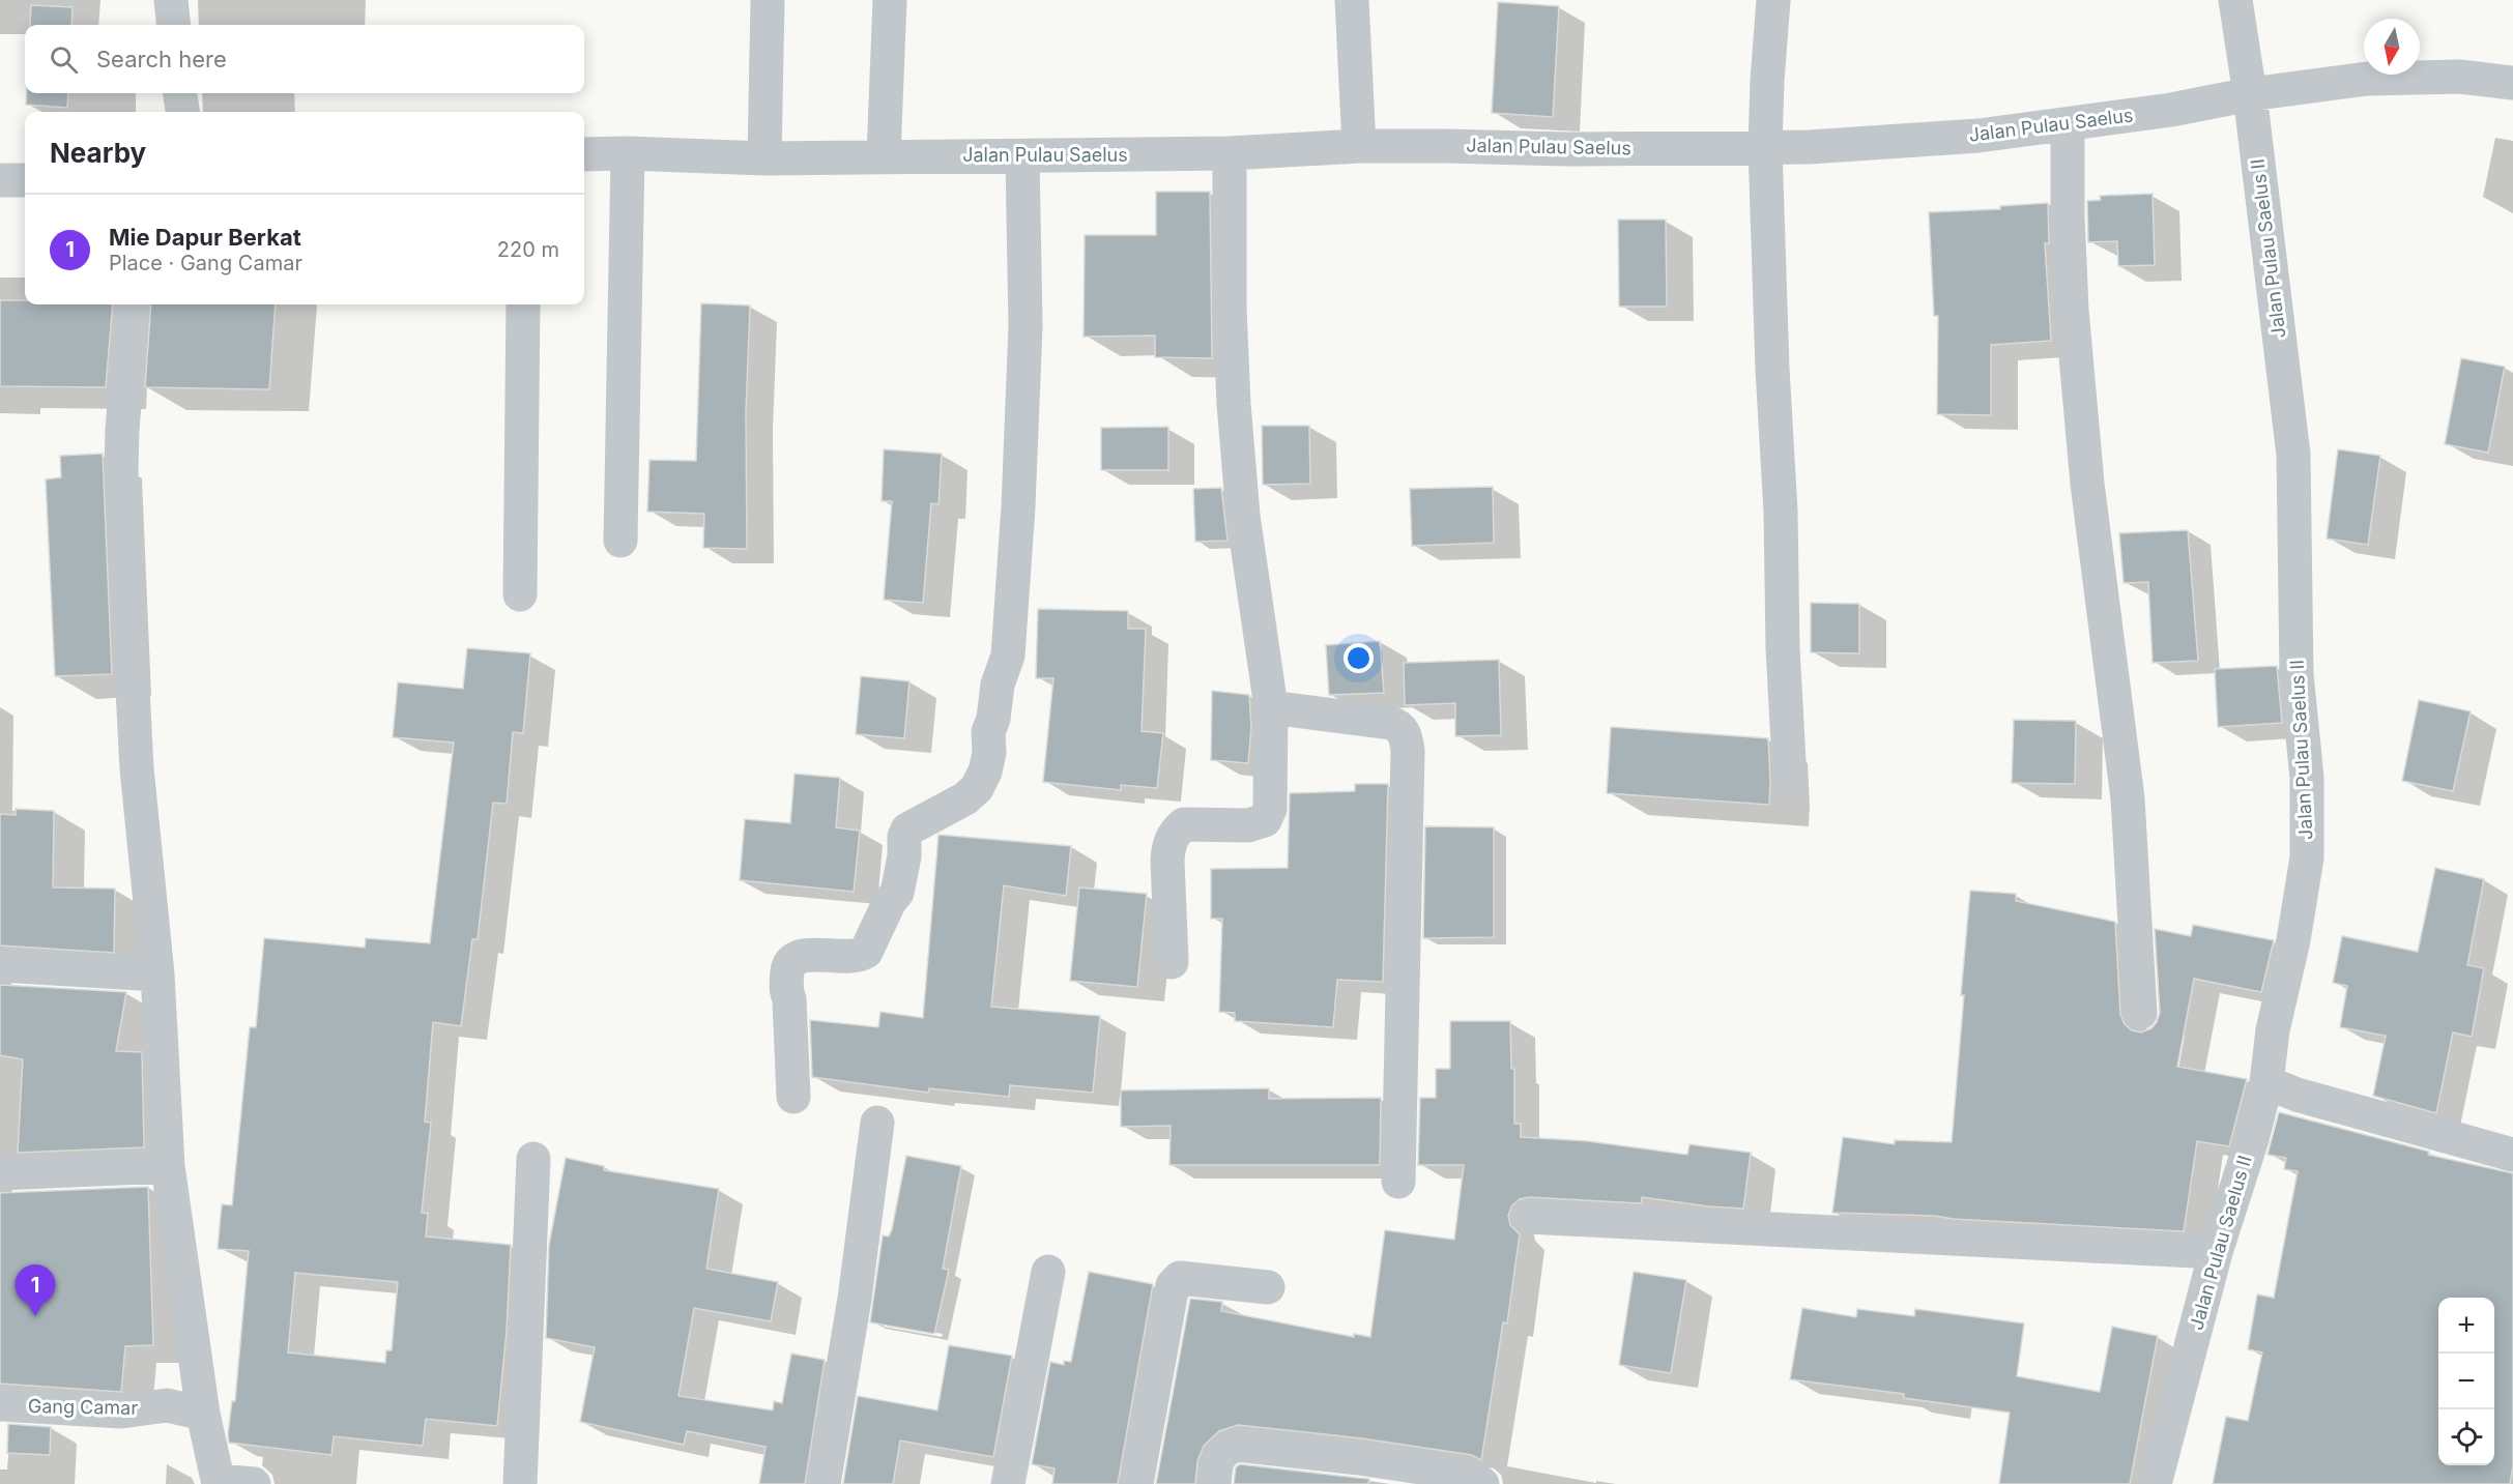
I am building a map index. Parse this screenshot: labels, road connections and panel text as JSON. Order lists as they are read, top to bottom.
{
  "streets": {
    "street": ["Jalan Pulau Saelus", "Jalan Pulau Saelus II", "Gang Camar"]
  },
  "crossings": [
    ["Jalan Pulau Saelus", "Jalan Pulau Saelus II"]
  ],
  "north": "bottom",
  "page": {
    "search": "Search here",
    "heading": "Nearby",
    "list": [
      {
        "mark": "1",
        "name": "Mie Dapur Berkat",
        "note": "Place · Gang Camar",
        "value": "220 m"
      }
    ],
    "pins": "1",
    "map_buttons": ["+", "−"]
  }
}
